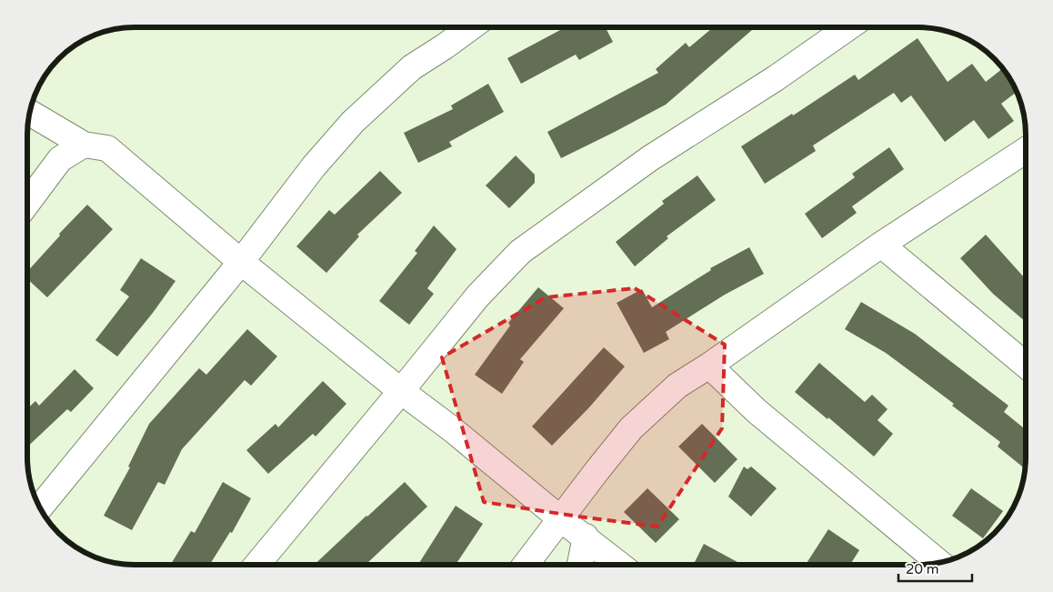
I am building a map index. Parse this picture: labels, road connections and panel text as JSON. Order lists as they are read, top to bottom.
{
  "scale_bar": "20 m"
}
